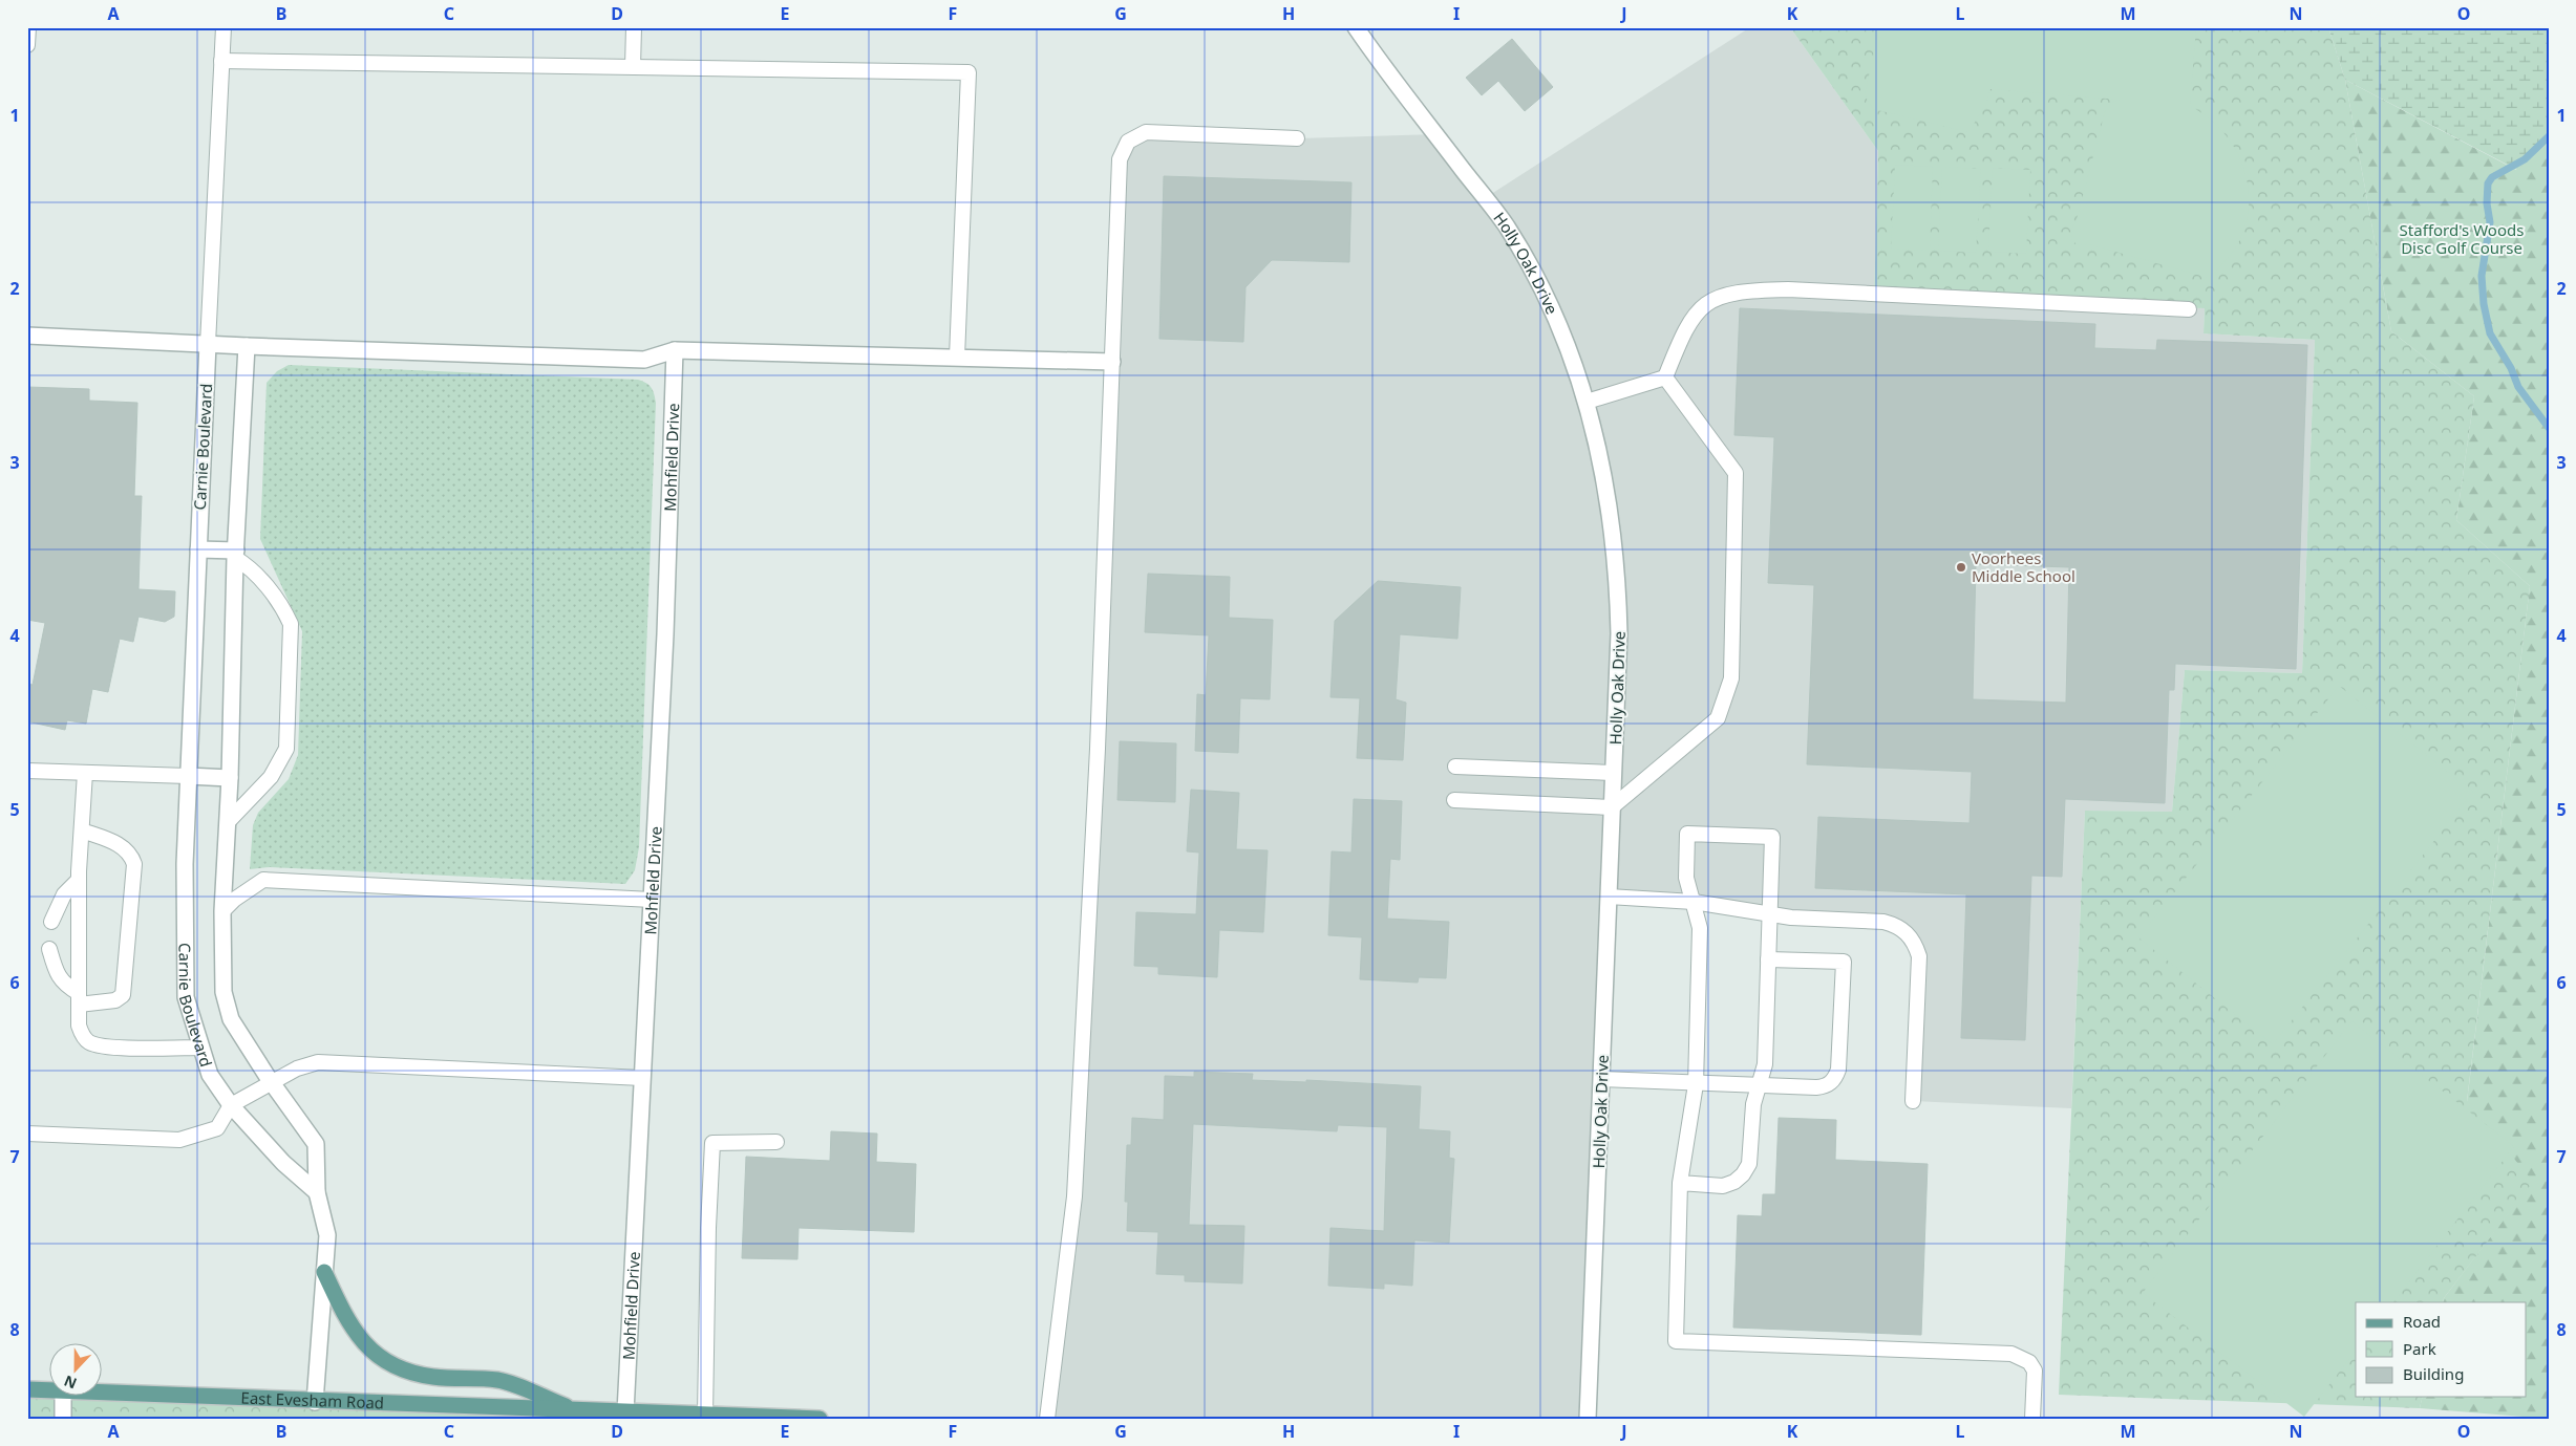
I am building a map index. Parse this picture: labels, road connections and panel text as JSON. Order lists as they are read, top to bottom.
{
  "streets": {
    "main road": ["East Evesham Road"],
    "street": ["Holly Oak Drive", "Carnie Boulevard", "Mohfield Drive"]
  },
  "crossings": [
    ["Carnie Boulevard", "East Evesham Road"],
    ["Mohfield Drive", "East Evesham Road"]
  ],
  "parks": ["Stafford's Woods Disc Golf Course"],
  "places": ["Voorhees Middle School"],
  "legend": ["Road", "Park", "Building"],
  "north": "bottom",
  "grid": {
    "columns": [
      "A",
      "B",
      "C",
      "D",
      "E",
      "F",
      "G",
      "H",
      "I",
      "J",
      "K",
      "L",
      "M",
      "N",
      "O"
    ],
    "rows": [
      "1",
      "2",
      "3",
      "4",
      "5",
      "6",
      "7",
      "8"
    ]
  }
}
